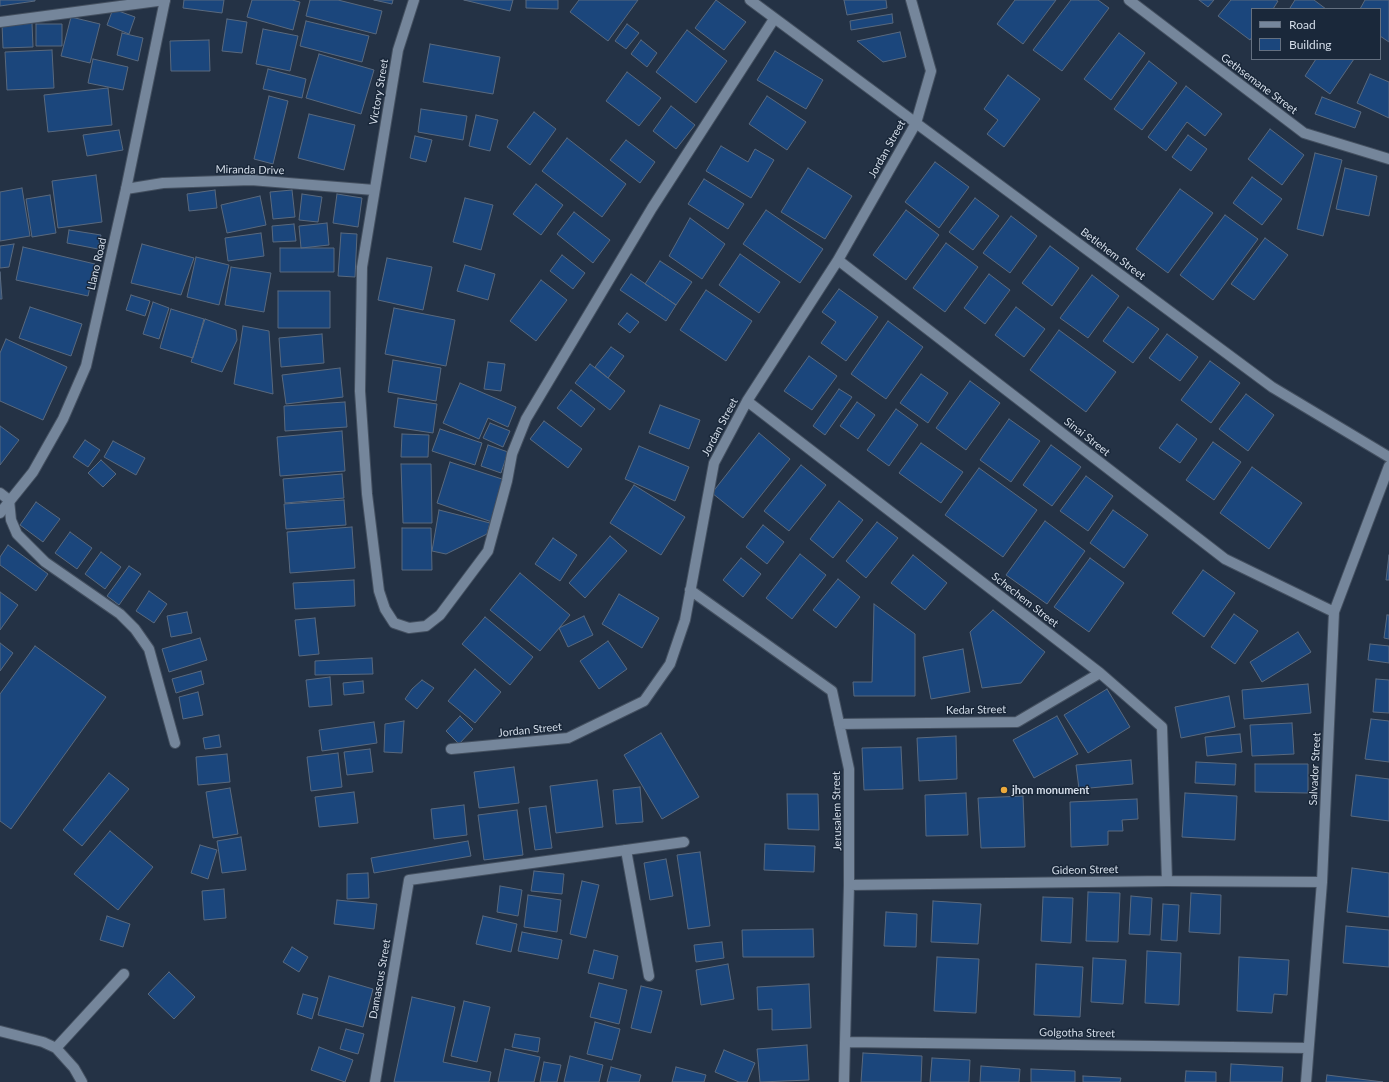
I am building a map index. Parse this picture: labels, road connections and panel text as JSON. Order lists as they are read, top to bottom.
{
  "streets": {
    "street": [
      "Gethsemane Street",
      "Victory Street",
      "Jordan Street",
      "Miranda Drive",
      "Betlehem Street",
      "Llano Road",
      "Sinai Street",
      "Schechem Street",
      "Kedar Street",
      "Salvador Street",
      "Jerusalem Street",
      "Gideon Street",
      "Damascus Street",
      "Golgotha Street"
    ]
  },
  "crossings": [
    ["Victory Street", "Miranda Drive"],
    ["Victory Street", "Betlehem Street"],
    ["Jordan Street", "Betlehem Street"],
    ["Jordan Street", "Sinai Street"],
    ["Jordan Street", "Schechem Street"],
    ["Jordan Street", "Jerusalem Street"],
    ["Miranda Drive", "Llano Road"],
    ["Sinai Street", "Salvador Street"],
    ["Schechem Street", "Kedar Street"],
    ["Schechem Street", "Gideon Street"],
    ["Kedar Street", "Jerusalem Street"],
    ["Salvador Street", "Gideon Street"],
    ["Salvador Street", "Golgotha Street"],
    ["Jerusalem Street", "Gideon Street"],
    ["Jerusalem Street", "Golgotha Street"]
  ],
  "places": ["jhon monument"],
  "legend": ["Road", "Building"]
}
